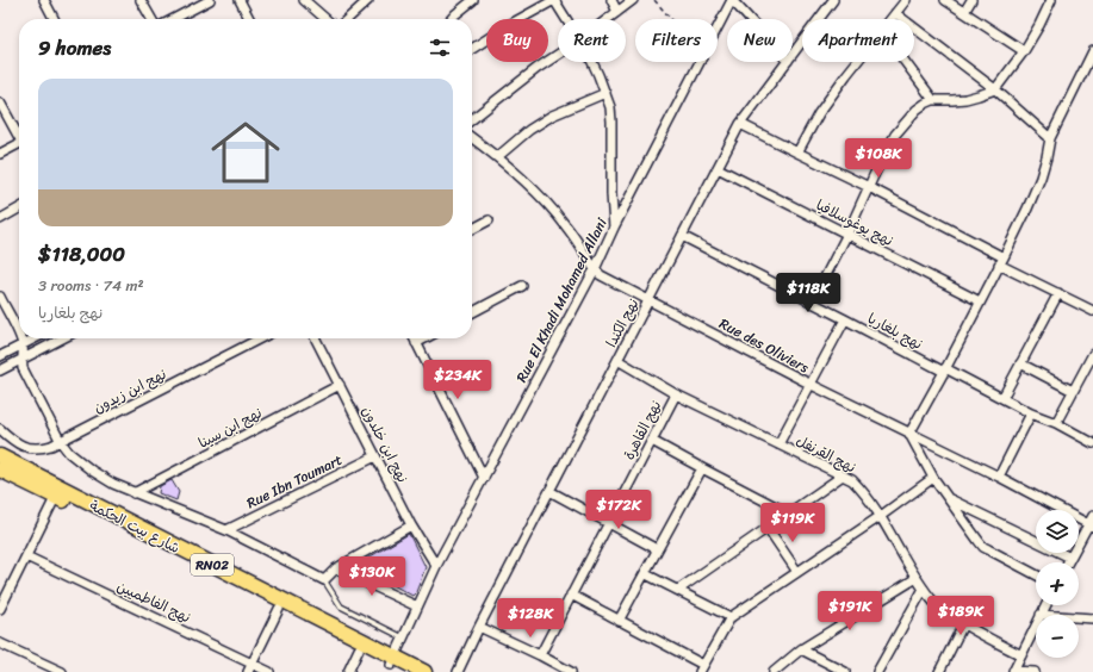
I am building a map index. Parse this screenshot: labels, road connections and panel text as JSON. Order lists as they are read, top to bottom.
{
  "streets": {
    "main road": ["شارع بيت الحكمة", "RN02"],
    "street": [
      "نهج يوغوسلافيا",
      "Rue El Khadi Mohamed Allani",
      "نهج الكندا",
      "نهج بلغاريا",
      "Rue des Oliviers",
      "نهج ابن زيدون",
      "نهج ابن سينا",
      "نهج القاهرة",
      "نهج ابن خلدون",
      "نهج القرنفل",
      "Rue Ibn Toumart",
      "نهج الفاطميين"
    ]
  },
  "crossings": [
    ["نهج يوغوسلافيا", "نهج الكندا"],
    ["Rue El Khadi Mohamed Allani", "Rue des Oliviers"],
    ["Rue El Khadi Mohamed Allani", "نهج ابن خلدون"],
    ["Rue El Khadi Mohamed Allani", "شارع بيت الحكمة"],
    ["نهج الكندا", "نهج بلغاريا"],
    ["نهج الكندا", "Rue des Oliviers"],
    ["نهج الكندا", "نهج القرنفل"],
    ["نهج ابن سينا", "نهج ابن خلدون"],
    ["نهج القاهرة", "نهج القرنفل"],
    ["نهج ابن خلدون", "Rue Ibn Toumart"]
  ],
  "page": {
    "chip": [
      "Buy",
      "Rent",
      "Filters",
      "New",
      "Apartment"
    ],
    "heading": "9 homes",
    "list": [
      {
        "name": "$118,000",
        "note": "3 rooms · 74 m² · نهج بلغاريا"
      }
    ],
    "price": [
      "$108K",
      "$118K",
      "$234K",
      "$172K",
      "$119K",
      "$130K",
      "$191K",
      "$189K",
      "$128K"
    ],
    "map_buttons": ["+", "−"]
  }
}
